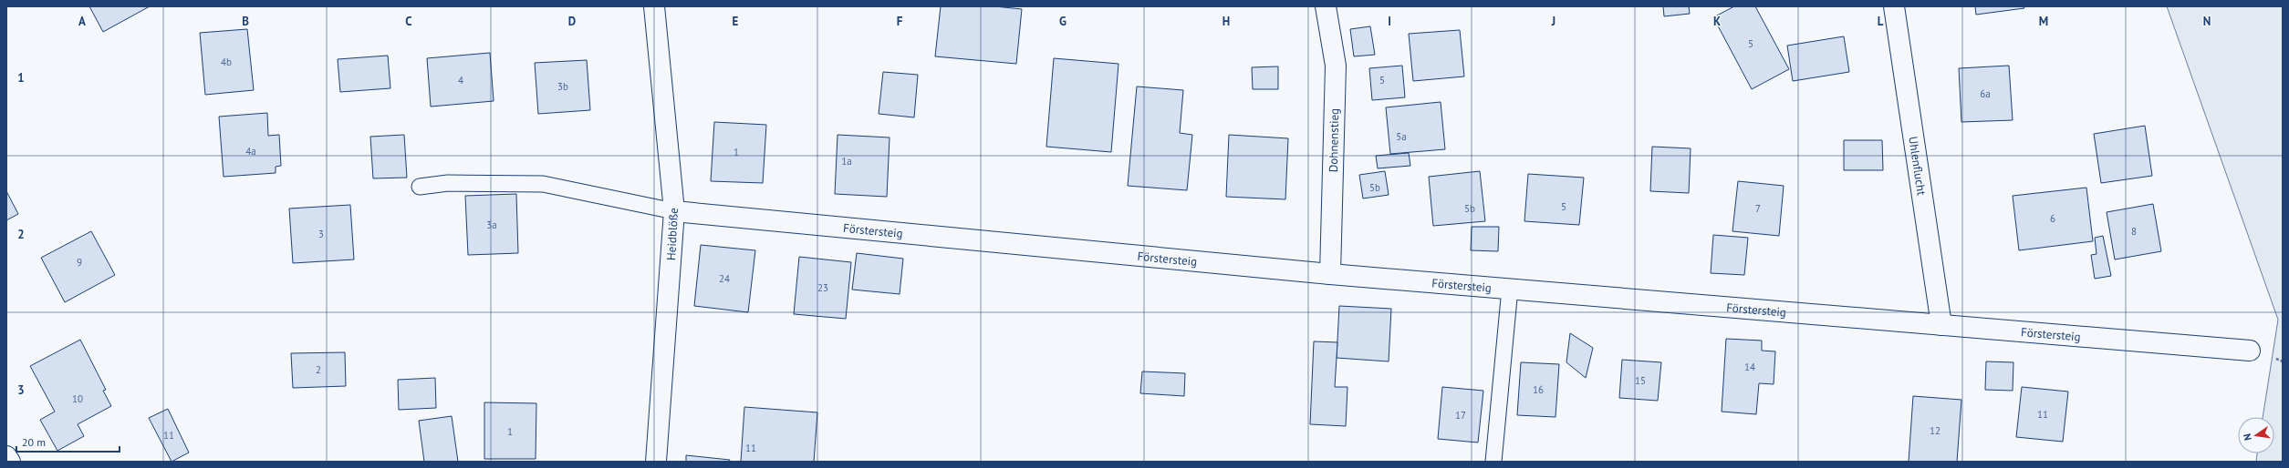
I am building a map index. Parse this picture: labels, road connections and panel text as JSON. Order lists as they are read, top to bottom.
{
  "streets": {
    "street": [
      "Dohnenstieg",
      "Uhlenflucht",
      "Förstersteig",
      "Heidblöße"
    ]
  },
  "crossings": [
    ["Dohnenstieg", "Förstersteig"],
    ["Uhlenflucht", "Förstersteig"],
    ["Förstersteig", "Heidblöße"]
  ],
  "house_numbers": [
    "5",
    "4b",
    "4",
    "5",
    "3b",
    "6a",
    "5a",
    "4a",
    "1",
    "1a",
    "5b",
    "5",
    "5b",
    "7",
    "6",
    "3a",
    "8",
    "3",
    "9",
    "24",
    "23",
    "14",
    "2",
    "15",
    "16",
    "10",
    "11",
    "17",
    "12",
    "1",
    "11",
    "11"
  ],
  "scale_bar": "20 m",
  "north": "left",
  "grid": {
    "columns": [
      "A",
      "B",
      "C",
      "D",
      "E",
      "F",
      "G",
      "H",
      "I",
      "J",
      "K",
      "L",
      "M",
      "N"
    ],
    "rows": ["1", "2", "3"]
  }
}
